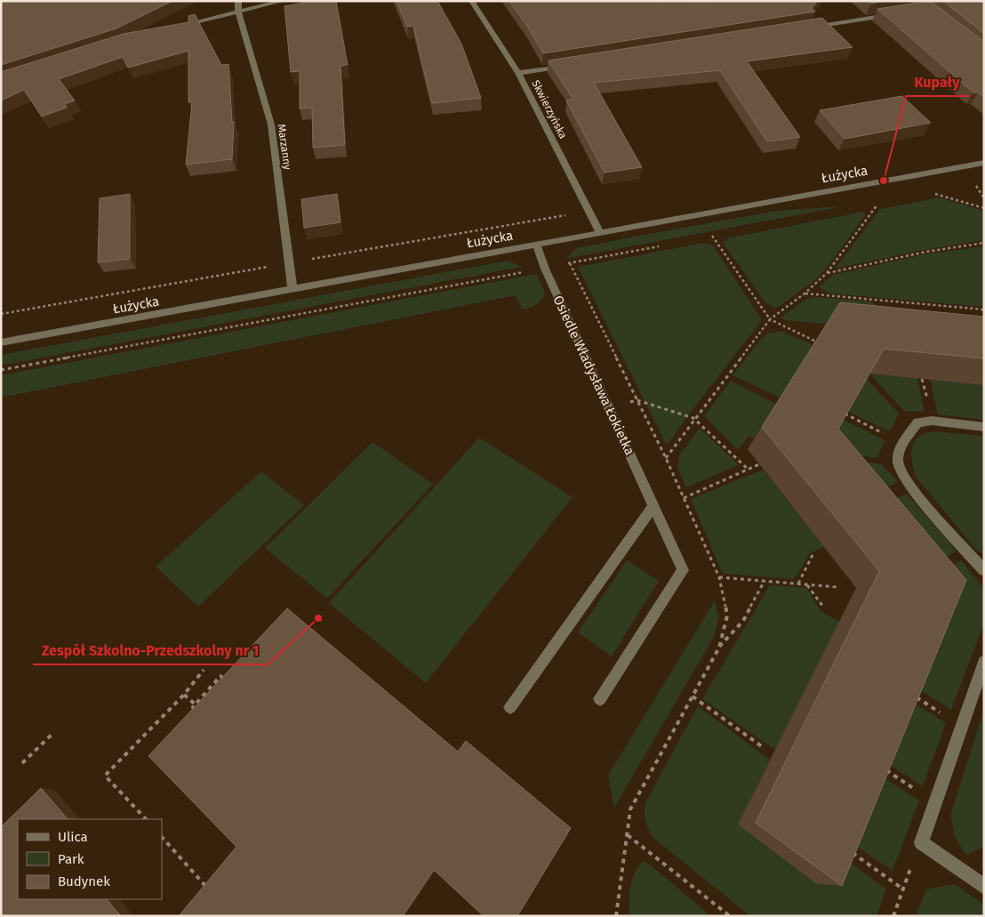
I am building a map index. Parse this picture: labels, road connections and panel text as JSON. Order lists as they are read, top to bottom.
{
  "streets": {
    "street": [
      "Skwierzyńska",
      "Marzanny",
      "Łużycka",
      "Osiedle Władysława Łokietka"
    ]
  },
  "crossings": [
    ["Skwierzyńska", "Łużycka"],
    ["Marzanny", "Łużycka"],
    ["Łużycka", "Osiedle Władysława Łokietka"]
  ],
  "places": ["Kupały", "Zespół Szkolno-Przedszkolny nr 1"],
  "legend": ["Ulica", "Park", "Budynek"]
}
